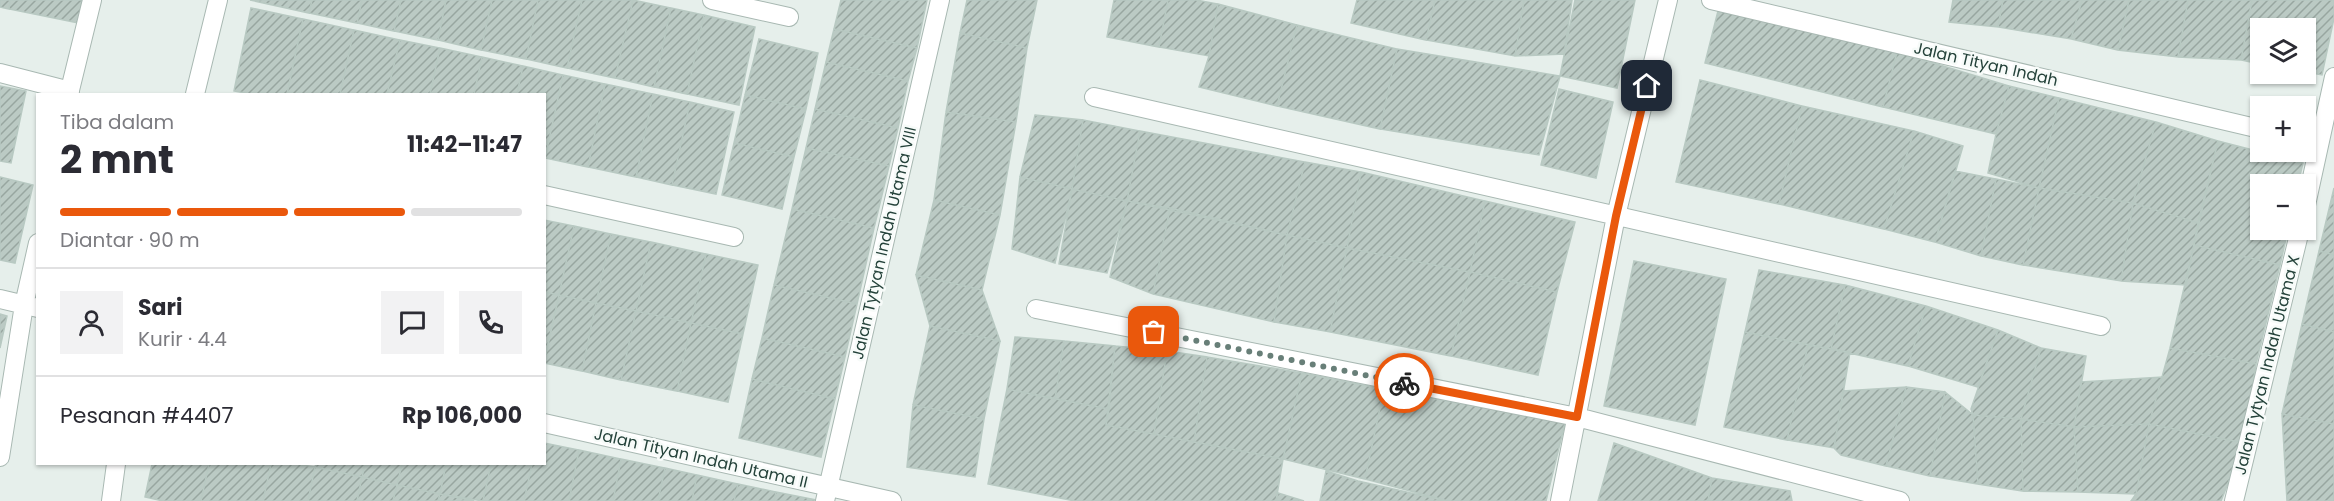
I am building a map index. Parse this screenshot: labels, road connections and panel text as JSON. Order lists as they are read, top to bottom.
{
  "streets": {
    "street": [
      "Jalan Tityan Indah",
      "Jalan Tytyan Indah Utama VIII",
      "Jalan Tytyan Indah Utama X",
      "Jalan Tityan Indah Utama II"
    ]
  },
  "crossings": [
    ["Jalan Tytyan Indah Utama VIII", "Jalan Tityan Indah Utama II"]
  ],
  "page": {
    "map_buttons": ["+", "−"],
    "heading": ["2 mnt", "Tiba dalam", "11:42–11:47"],
    "panel": [
      "Sari",
      "Kurir · 4.4",
      "Pesanan #4407",
      "Rp 106,000"
    ],
    "bar": "Diantar · 90 m"
  }
}
